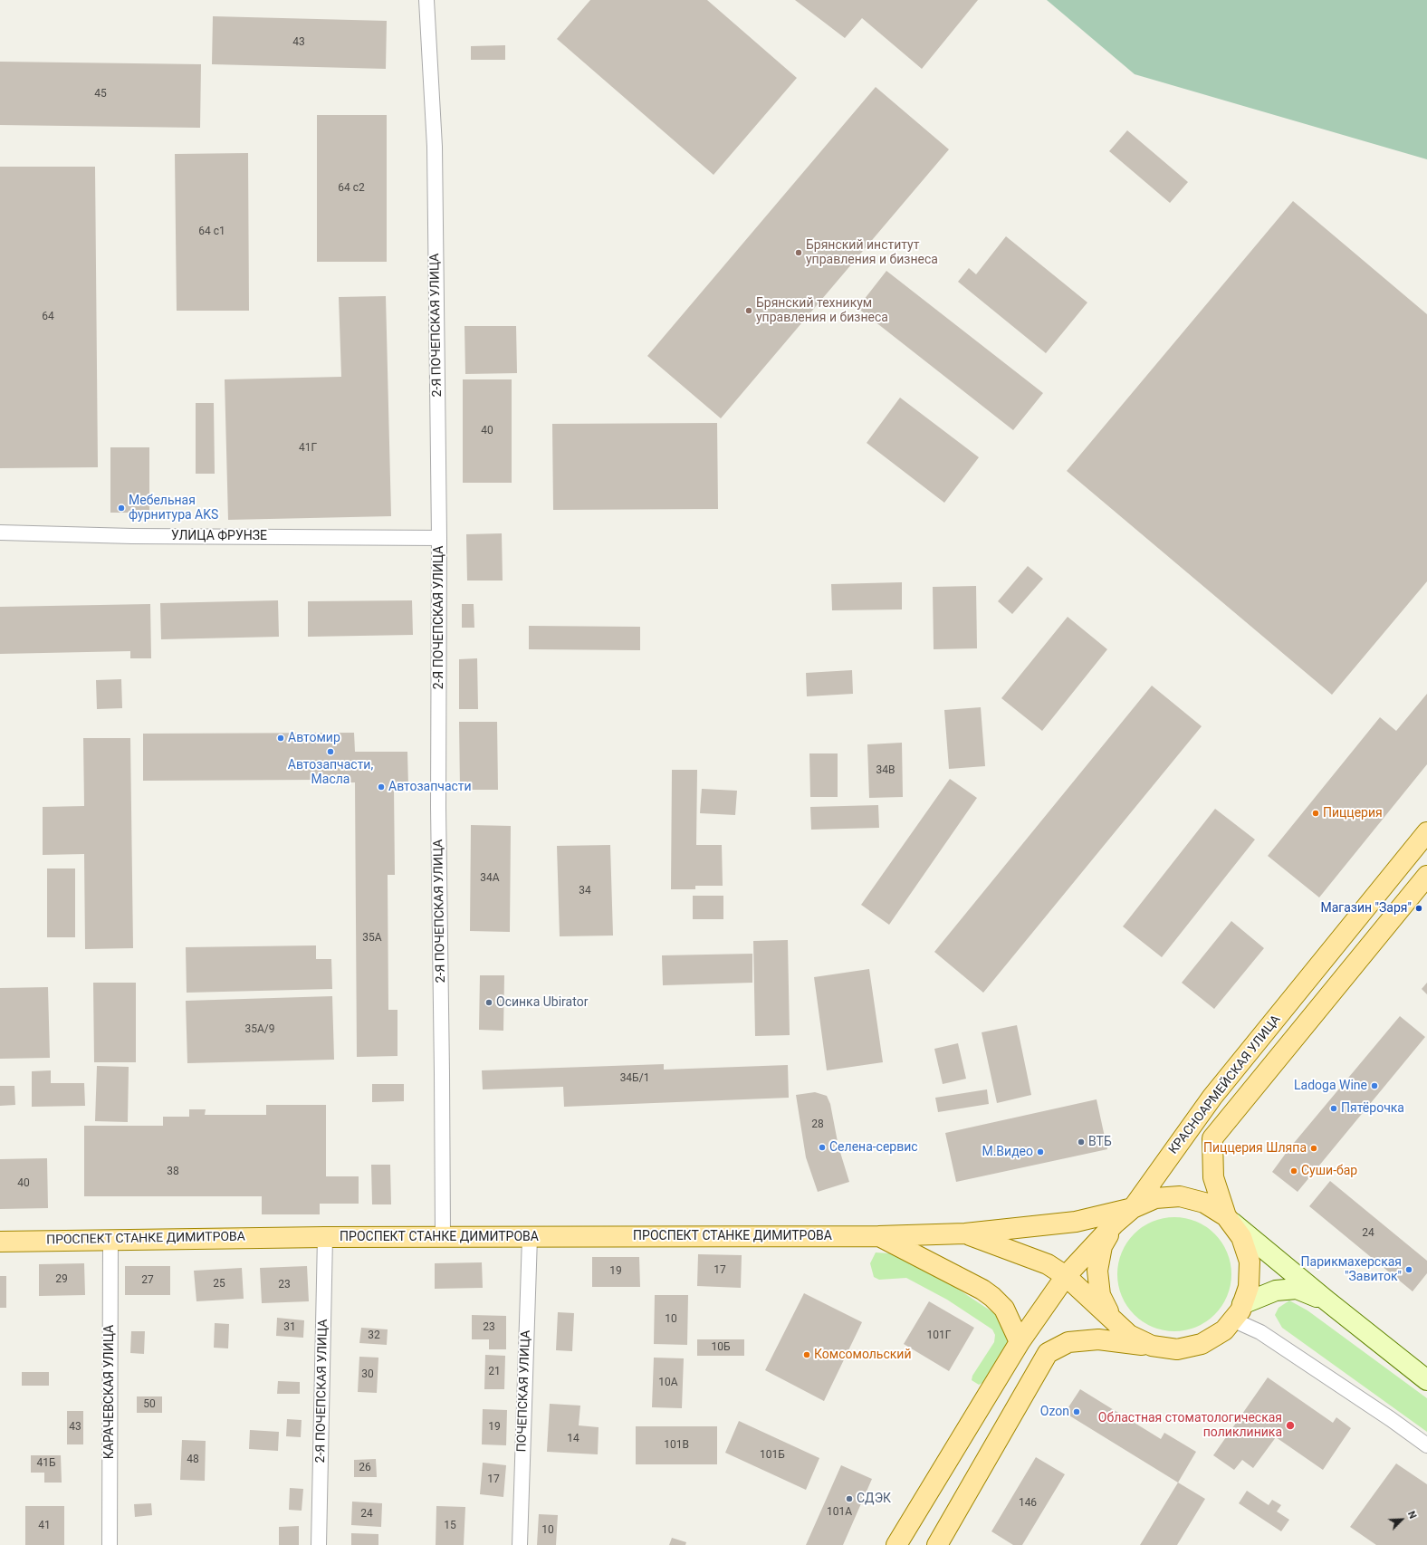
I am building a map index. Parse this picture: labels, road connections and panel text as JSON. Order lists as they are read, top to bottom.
{
  "streets": {
    "main road": ["КРАСНОАРМЕЙСКАЯ УЛИЦА", "ПРОСПЕКТ СТАНКЕ ДИМИТРОВА"],
    "street": [
      "2-Я ПОЧЕПСКАЯ УЛИЦА",
      "УЛИЦА ФРУНЗЕ",
      "ПОЧЕПСКАЯ УЛИЦА",
      "КАРАЧЕВСКАЯ УЛИЦА"
    ]
  },
  "crossings": [
    ["2-Я ПОЧЕПСКАЯ УЛИЦА", "УЛИЦА ФРУНЗЕ"],
    ["2-Я ПОЧЕПСКАЯ УЛИЦА", "ПРОСПЕКТ СТАНКЕ ДИМИТРОВА"],
    ["ПРОСПЕКТ СТАНКЕ ДИМИТРОВА", "ПОЧЕПСКАЯ УЛИЦА"],
    ["ПРОСПЕКТ СТАНКЕ ДИМИТРОВА", "КАРАЧЕВСКАЯ УЛИЦА"]
  ],
  "places": [
    "Брянский институт управления и бизнеса",
    "Брянский техникум управления и бизнеса",
    "Мебельная фурнитура AKS",
    "Автомир",
    "Автозапчасти, Масла",
    "Автозапчасти",
    "Пиццерия",
    "Магазин \"Заря\"",
    "Осинка Ubirator",
    "Ladoga Wine",
    "Пятёрочка",
    "ВТБ",
    "Селена-сервис",
    "Пиццерия Шляпа",
    "М.Видео",
    "Суши-бар",
    "Парикмахерская \"Завиток\"",
    "Комсомольский",
    "Ozon",
    "Областная стоматологическая поликлиника",
    "СДЭК"
  ],
  "house_numbers": [
    "43",
    "45",
    "64 с2",
    "64 с1",
    "64",
    "40",
    "41Г",
    "34В",
    "34А",
    "34",
    "35А",
    "35А/9",
    "34Б/1",
    "28",
    "38",
    "40",
    "24",
    "17",
    "19",
    "29",
    "27",
    "25",
    "23",
    "10",
    "31",
    "23",
    "32",
    "101Г",
    "10Б",
    "21",
    "30",
    "10А",
    "50",
    "43",
    "19",
    "14",
    "101В",
    "101Б",
    "48",
    "41Б",
    "26",
    "17",
    "146",
    "101А",
    "24",
    "41",
    "15",
    "10"
  ],
  "north": "top right"
}
